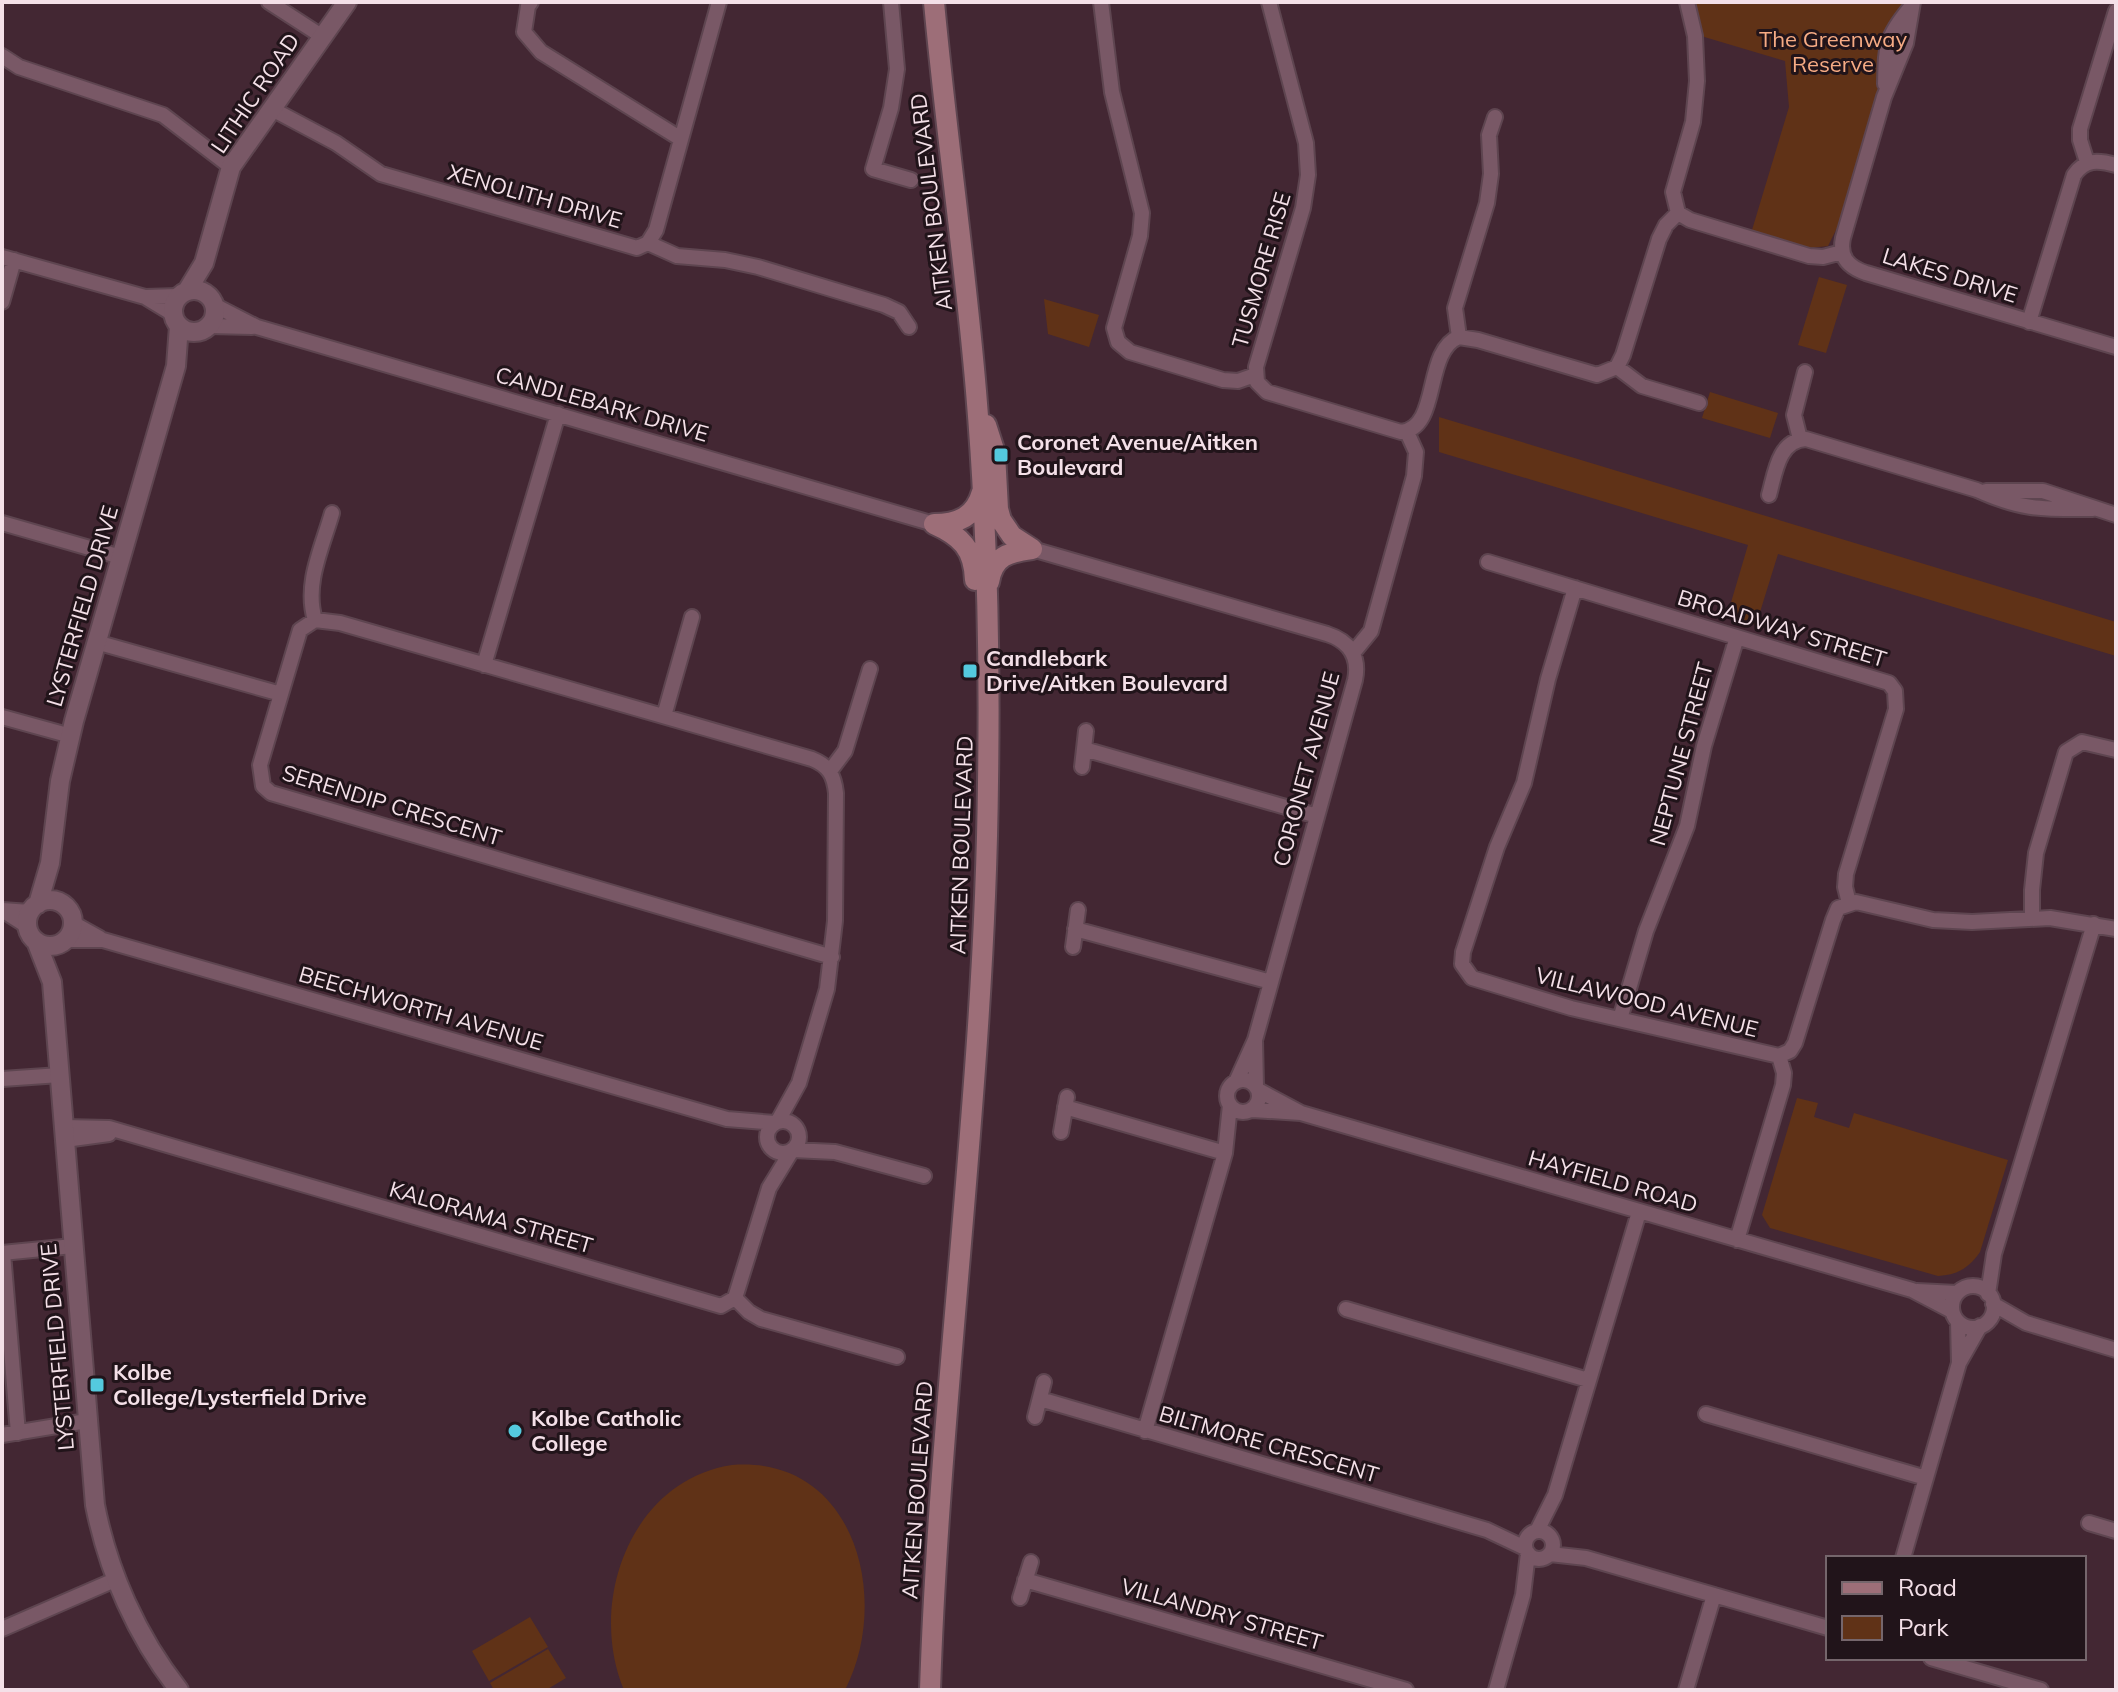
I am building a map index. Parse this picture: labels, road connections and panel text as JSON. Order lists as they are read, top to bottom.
{
  "streets": {
    "main road": ["AITKEN BOULEVARD"],
    "street": [
      "LITHIC ROAD",
      "XENOLITH DRIVE",
      "TUSMORE RISE",
      "LAKES DRIVE",
      "CANDLEBARK DRIVE",
      "LYSTERFIELD DRIVE",
      "BROADWAY STREET",
      "NEPTUNE STREET",
      "CORONET AVENUE",
      "SERENDIP CRESCENT",
      "VILLAWOOD AVENUE",
      "BEECHWORTH AVENUE",
      "HAYFIELD ROAD",
      "KALORAMA STREET",
      "BILTMORE CRESCENT",
      "VILLANDRY STREET"
    ]
  },
  "crossings": [
    ["LITHIC ROAD", "XENOLITH DRIVE"],
    ["LITHIC ROAD", "CANDLEBARK DRIVE"],
    ["LITHIC ROAD", "LYSTERFIELD DRIVE"],
    ["CANDLEBARK DRIVE", "LYSTERFIELD DRIVE"],
    ["LYSTERFIELD DRIVE", "BEECHWORTH AVENUE"],
    ["LYSTERFIELD DRIVE", "KALORAMA STREET"],
    ["BROADWAY STREET", "NEPTUNE STREET"],
    ["BROADWAY STREET", "VILLAWOOD AVENUE"],
    ["NEPTUNE STREET", "VILLAWOOD AVENUE"],
    ["CORONET AVENUE", "HAYFIELD ROAD"]
  ],
  "parks": ["The Greenway Reserve"],
  "places": {
    "transit": ["Coronet Avenue/Aitken Boulevard", "Candlebark Drive/Aitken Boulevard", "Kolbe College/Lysterfield Drive"],
    "other": ["Kolbe Catholic College"]
  },
  "legend": ["Road", "Park"]
}
